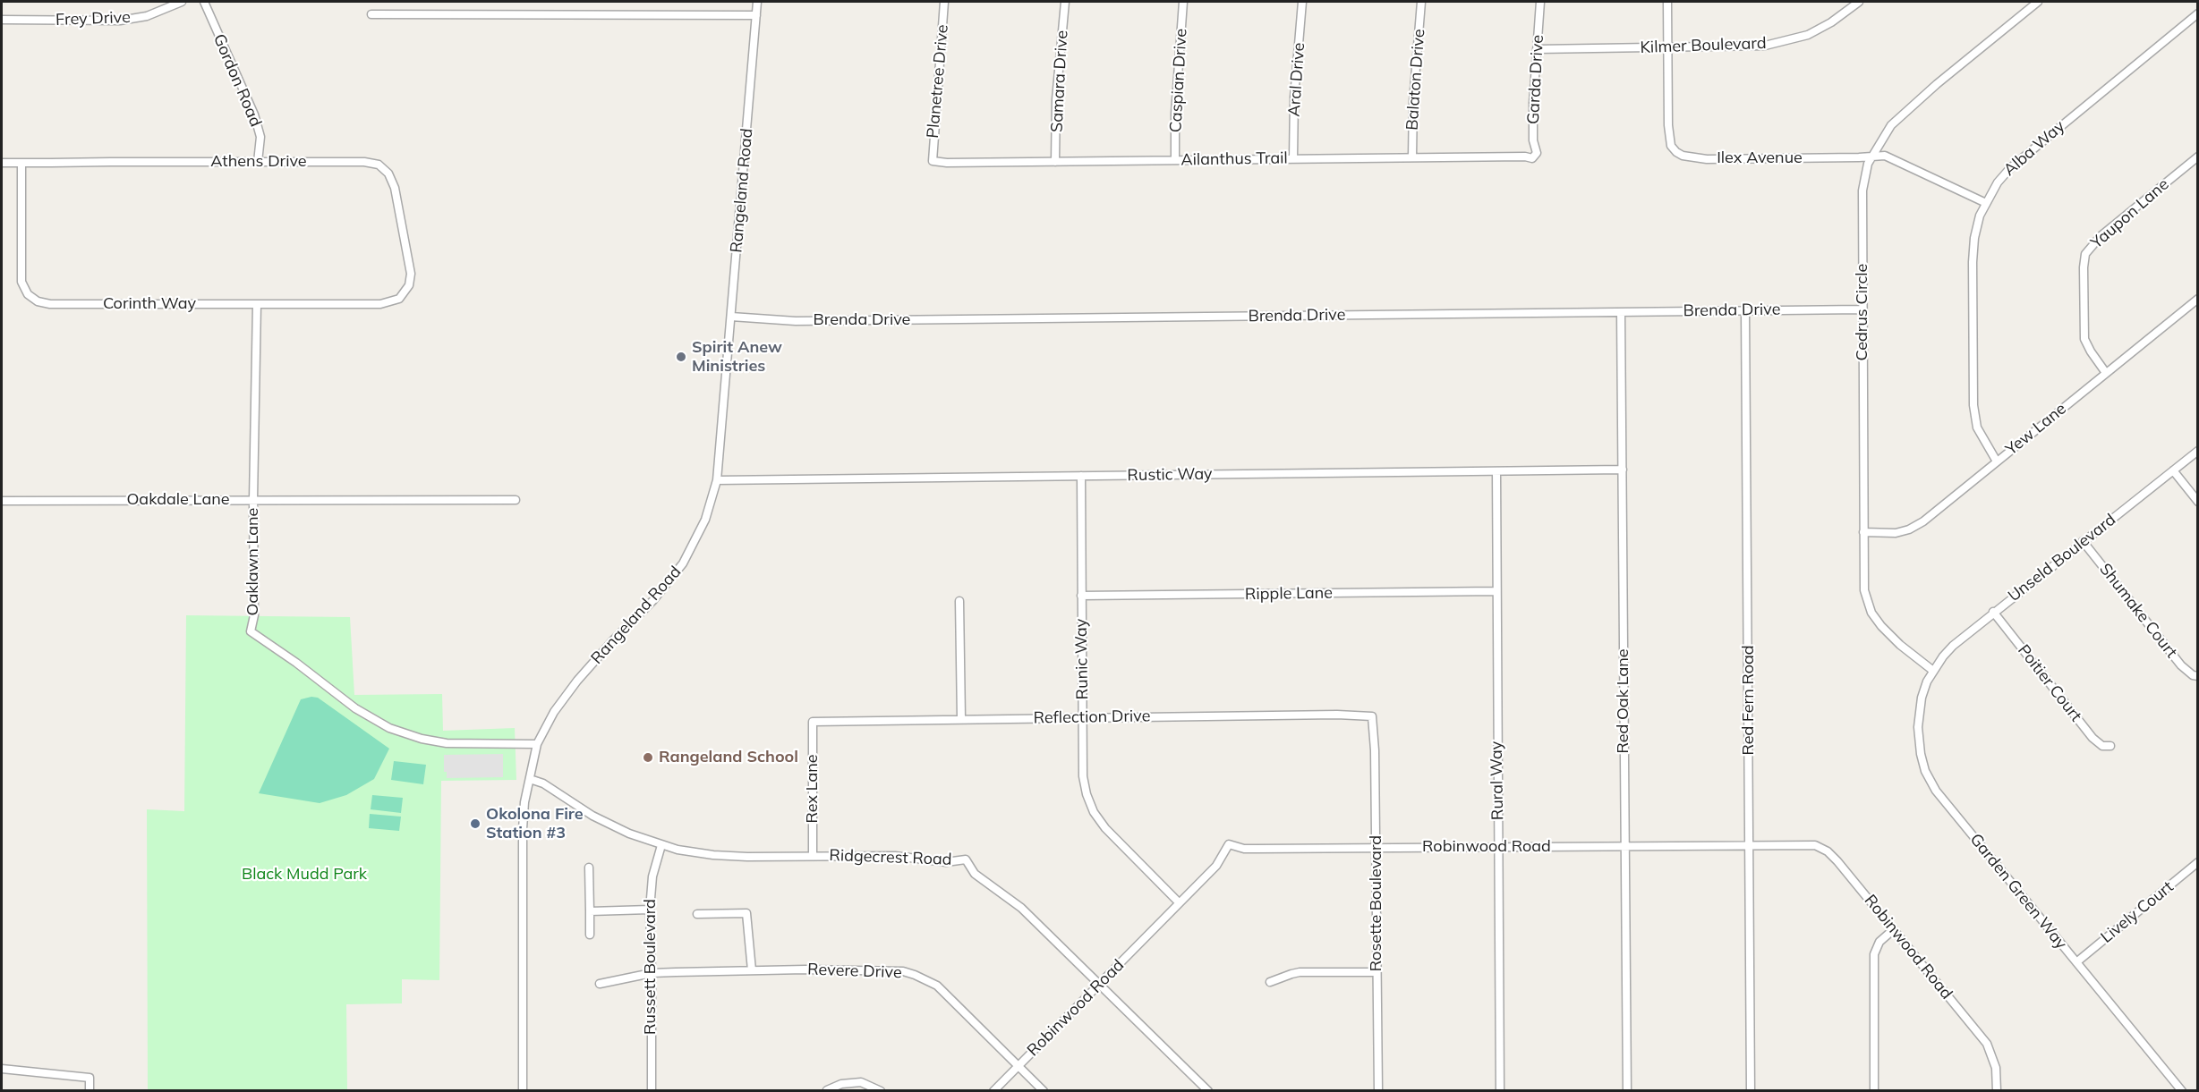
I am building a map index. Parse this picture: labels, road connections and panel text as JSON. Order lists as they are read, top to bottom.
{
  "streets": {
    "street": [
      "Frey Drive",
      "Kilmer Boulevard",
      "Aral Drive",
      "Balaton Drive",
      "Garda Drive",
      "Gordon Road",
      "Caspian Drive",
      "Planetree Drive",
      "Samara Drive",
      "Alba Way",
      "Ilex Avenue",
      "Ailanthus Trail",
      "Athens Drive",
      "Rangeland Road",
      "Yaupon Lane",
      "Corinth Way",
      "Brenda Drive",
      "Cedrus Circle",
      "Yew Lane",
      "Rustic Way",
      "Oakdale Lane",
      "Unseld Boulevard",
      "Oaklawn Lane",
      "Ripple Lane",
      "Shumake Court",
      "Runic Way",
      "Poitier Court",
      "Red Fern Road",
      "Red Oak Lane",
      "Reflection Drive",
      "Rural Way",
      "Rex Lane",
      "Robinwood Road",
      "Ridgecrest Road",
      "Garden Green Way",
      "Rosette Boulevard",
      "Lively Court",
      "Russett Boulevard",
      "Revere Drive"
    ]
  },
  "crossings": [
    ["Kilmer Boulevard", "Garda Drive"],
    ["Kilmer Boulevard", "Ilex Avenue"],
    ["Aral Drive", "Ailanthus Trail"],
    ["Balaton Drive", "Ailanthus Trail"],
    ["Garda Drive", "Ailanthus Trail"],
    ["Gordon Road", "Athens Drive"],
    ["Caspian Drive", "Ailanthus Trail"],
    ["Planetree Drive", "Ailanthus Trail"],
    ["Samara Drive", "Ailanthus Trail"],
    ["Alba Way", "Ilex Avenue"],
    ["Alba Way", "Yew Lane"],
    ["Ilex Avenue", "Cedrus Circle"],
    ["Athens Drive", "Corinth Way"],
    ["Rangeland Road", "Brenda Drive"],
    ["Rangeland Road", "Rustic Way"],
    ["Rangeland Road", "Oaklawn Lane"],
    ["Rangeland Road", "Ridgecrest Road"],
    ["Yaupon Lane", "Yew Lane"],
    ["Corinth Way", "Oaklawn Lane"],
    ["Brenda Drive", "Cedrus Circle"],
    ["Brenda Drive", "Red Fern Road"],
    ["Brenda Drive", "Red Oak Lane"],
    ["Cedrus Circle", "Yew Lane"],
    ["Cedrus Circle", "Unseld Boulevard"],
    ["Cedrus Circle", "Garden Green Way"],
    ["Rustic Way", "Runic Way"],
    ["Rustic Way", "Red Oak Lane"],
    ["Rustic Way", "Rural Way"],
    ["Oakdale Lane", "Oaklawn Lane"],
    ["Unseld Boulevard", "Shumake Court"],
    ["Unseld Boulevard", "Poitier Court"],
    ["Unseld Boulevard", "Garden Green Way"],
    ["Ripple Lane", "Runic Way"],
    ["Ripple Lane", "Rural Way"],
    ["Runic Way", "Reflection Drive"],
    ["Runic Way", "Robinwood Road"],
    ["Red Fern Road", "Robinwood Road"],
    ["Red Oak Lane", "Robinwood Road"],
    ["Reflection Drive", "Rex Lane"],
    ["Reflection Drive", "Rosette Boulevard"],
    ["Rural Way", "Robinwood Road"],
    ["Rex Lane", "Ridgecrest Road"],
    ["Robinwood Road", "Ridgecrest Road"],
    ["Robinwood Road", "Rosette Boulevard"],
    ["Robinwood Road", "Revere Drive"],
    ["Ridgecrest Road", "Russett Boulevard"],
    ["Garden Green Way", "Lively Court"],
    ["Russett Boulevard", "Revere Drive"]
  ],
  "parks": ["Black Mudd Park"],
  "places": ["Spirit Anew Ministries", "Rangeland School", "Okolona Fire Station #3"]
}
